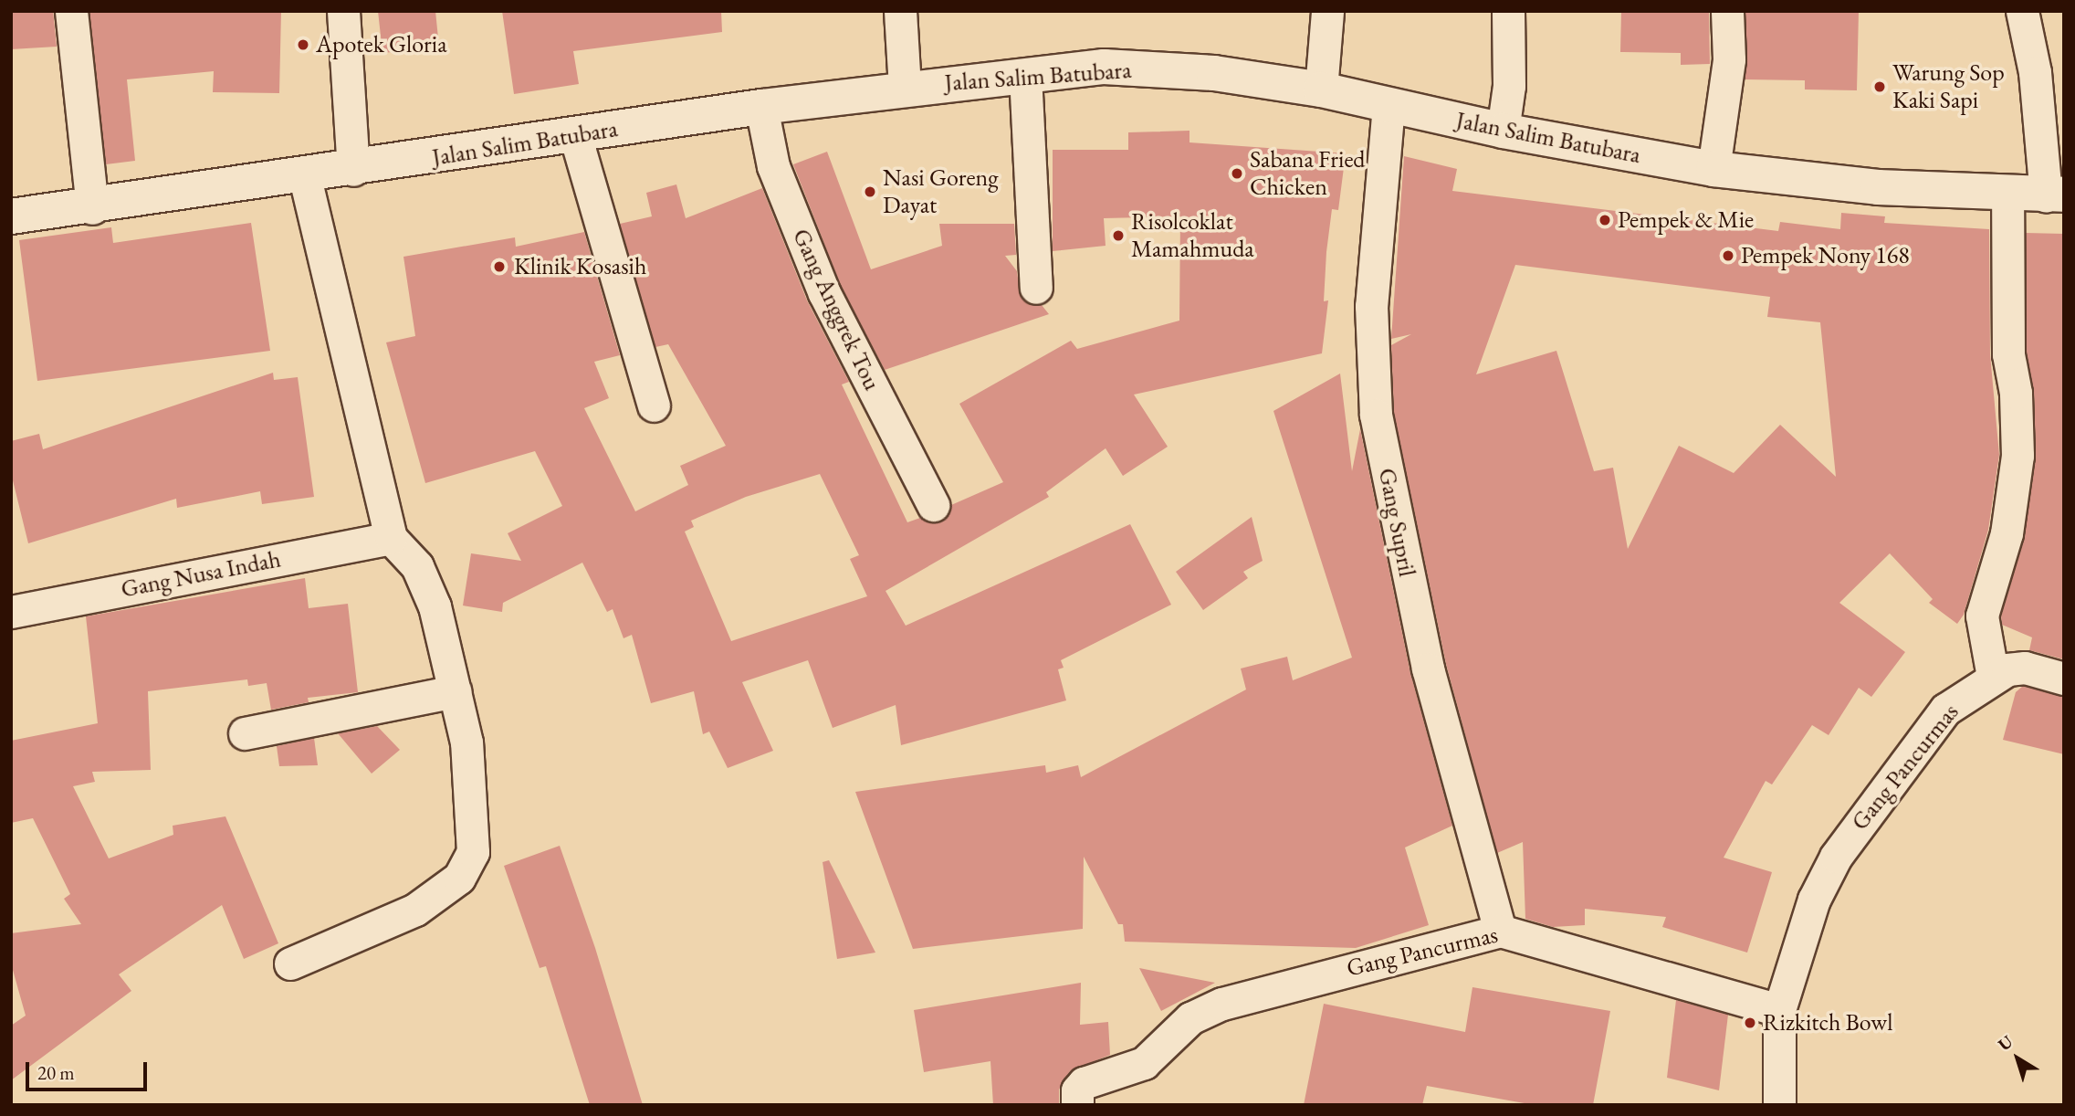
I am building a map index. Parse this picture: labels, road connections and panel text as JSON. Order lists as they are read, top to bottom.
{
  "streets": {
    "street": [
      "Jalan Salim Batubara",
      "Gang Anggrek Tou",
      "Gang Supril",
      "Gang Nusa Indah",
      "Gang Pancurmas"
    ]
  },
  "crossings": [
    ["Jalan Salim Batubara", "Gang Anggrek Tou"],
    ["Jalan Salim Batubara", "Gang Supril"],
    ["Gang Supril", "Gang Pancurmas"]
  ],
  "places": [
    "Apotek Gloria",
    "Warung Sop Kaki Sapi",
    "Sabana Fried Chicken",
    "Nasi Goreng Dayat",
    "Pempek & Mie",
    "Risolcoklat Mamahmuda",
    "Pempek Nony 168",
    "Klinik Kosasih",
    "Rizkitch Bowl"
  ],
  "scale_bar": "20 m",
  "north": "top left"
}
